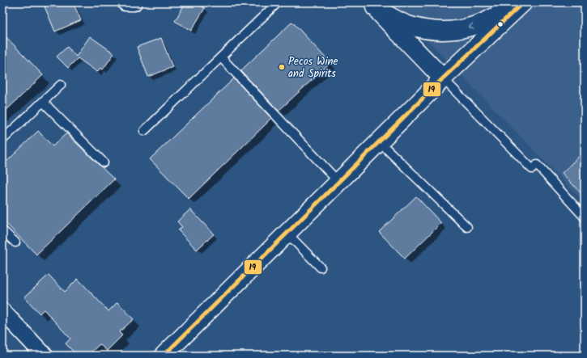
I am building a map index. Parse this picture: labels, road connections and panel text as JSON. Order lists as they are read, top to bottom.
{
  "places": ["Pecos Wine and Spirits"],
  "lines": ["transit line 19"]
}
